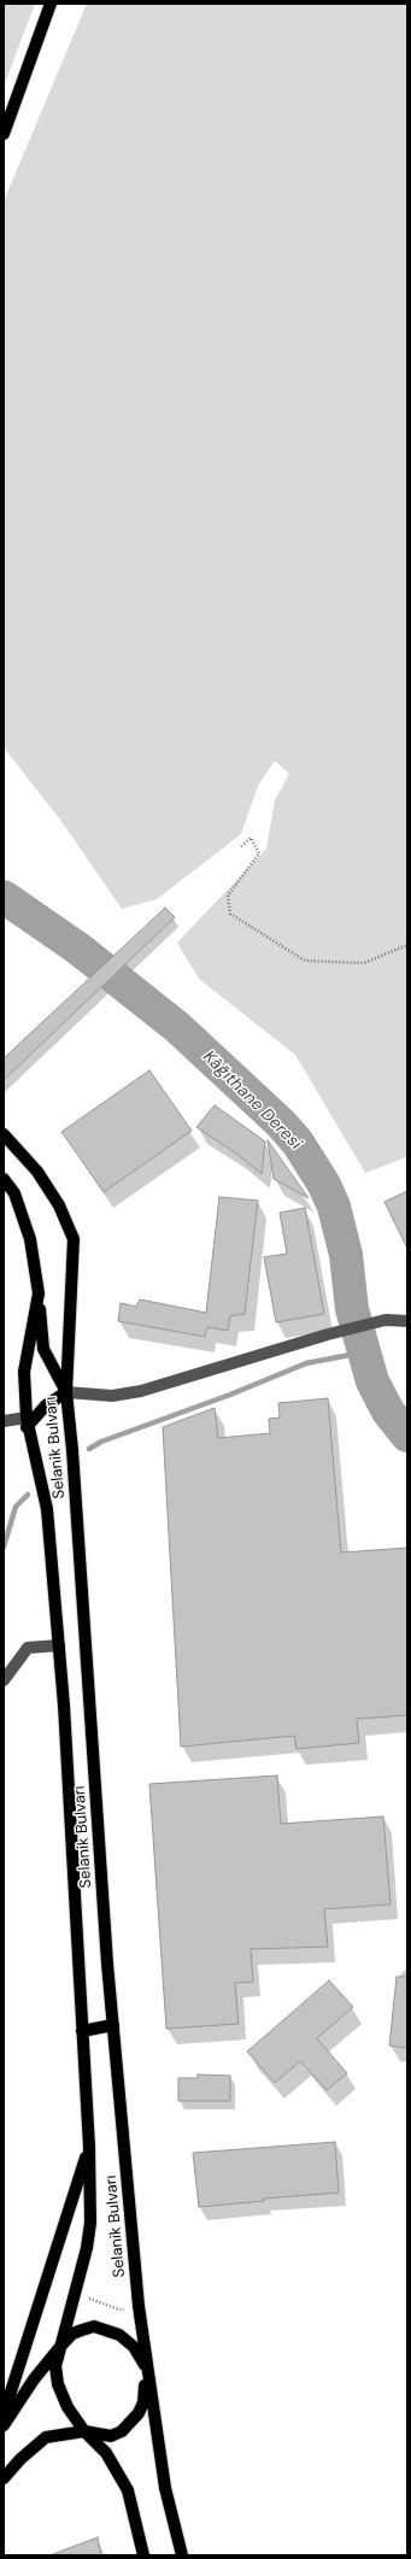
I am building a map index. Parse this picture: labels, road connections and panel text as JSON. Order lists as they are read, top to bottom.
{
  "streets": {
    "main road": ["Selanik Bulvarı"]
  },
  "water": ["Kâğıthane Deresi"]
}
